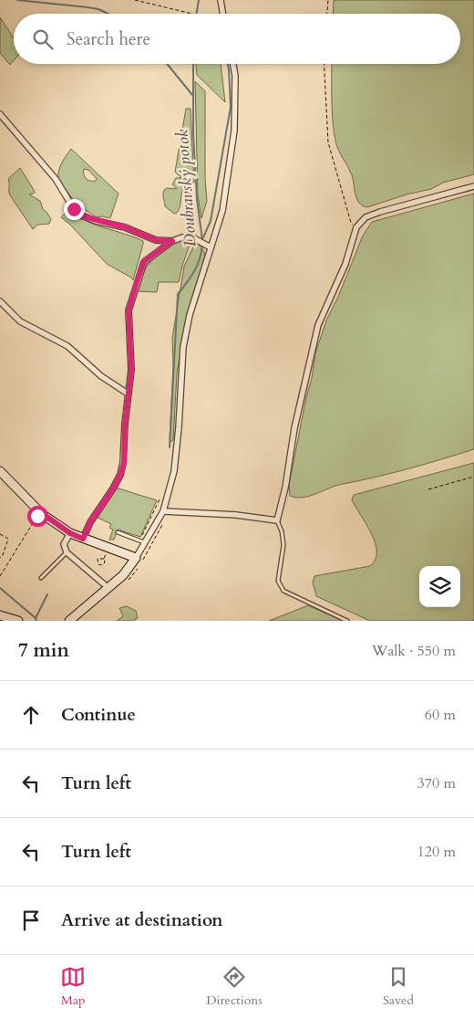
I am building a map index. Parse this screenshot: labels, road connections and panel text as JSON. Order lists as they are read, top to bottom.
{
  "water": ["Doubravský potok"],
  "page": {
    "search": "Search here",
    "heading": ["7 min", "Walk · 550 m"],
    "list": [
      ["Continue", "60 m"],
      ["Turn left", "370 m"],
      ["Turn left", "120 m"],
      "Arrive at destination"
    ],
    "nav": ["Map", "Directions", "Saved"]
  }
}
